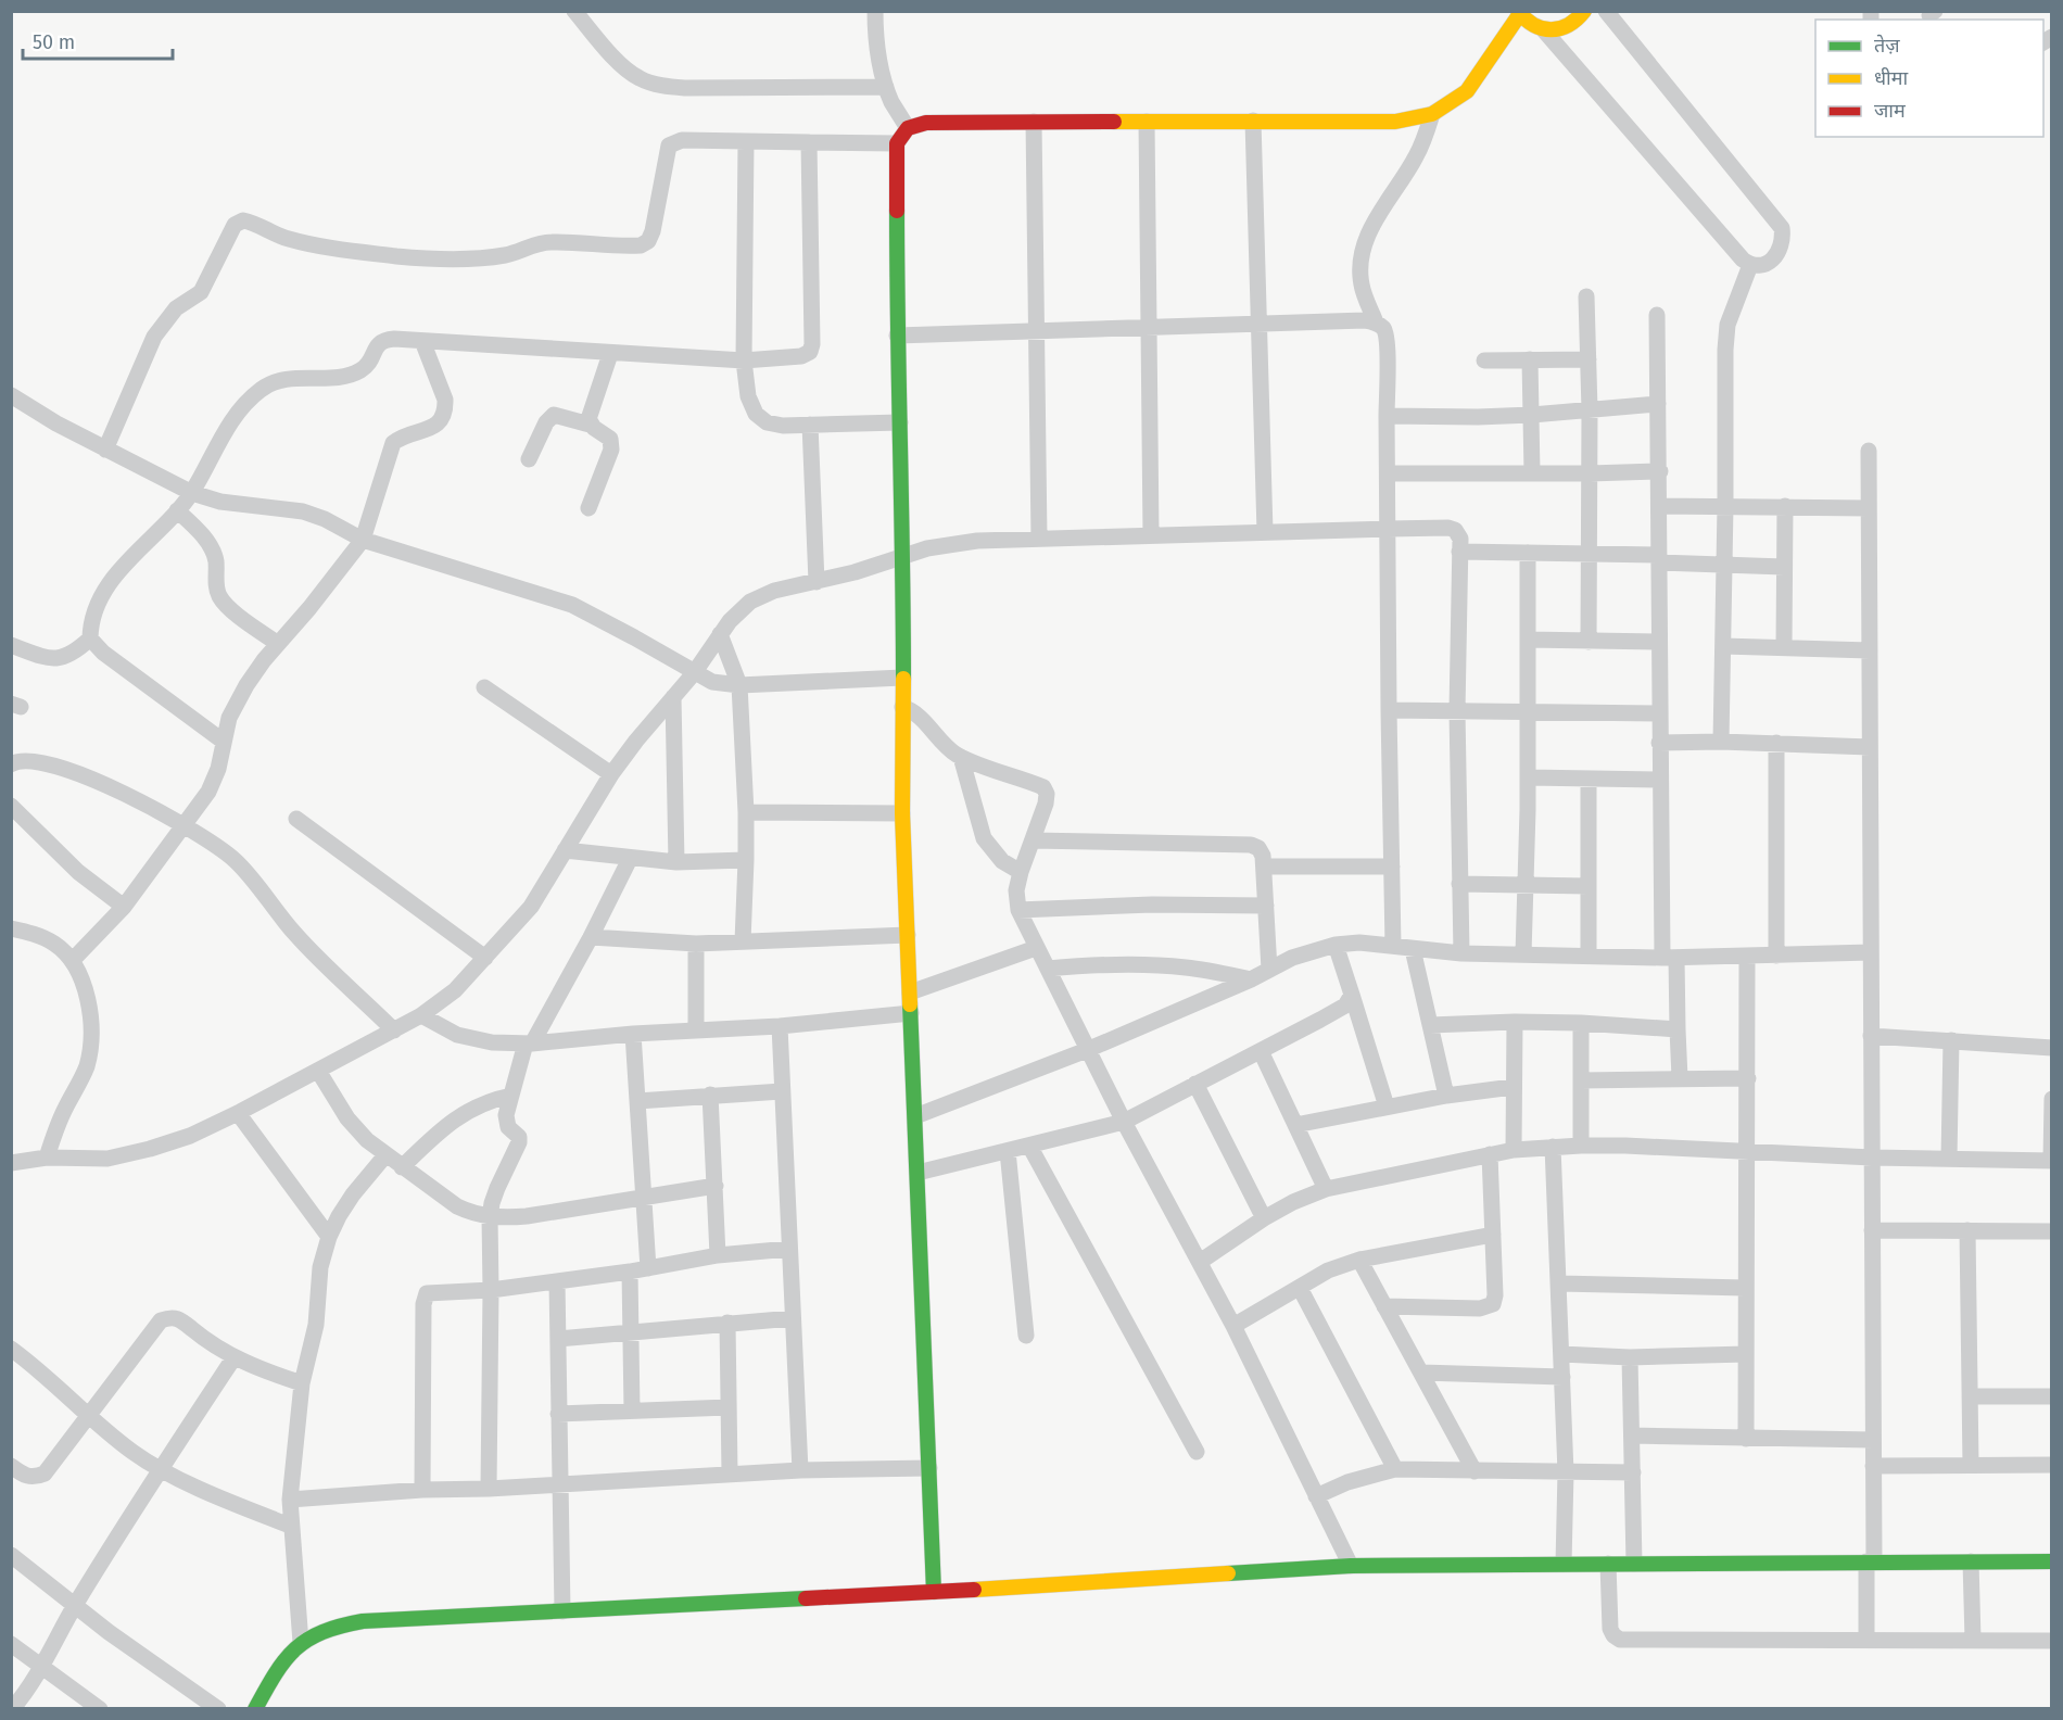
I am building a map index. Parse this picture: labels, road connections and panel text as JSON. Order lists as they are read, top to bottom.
{
  "legend": ["तेज़", "धीमा", "जाम"],
  "scale_bar": "50 m"
}
